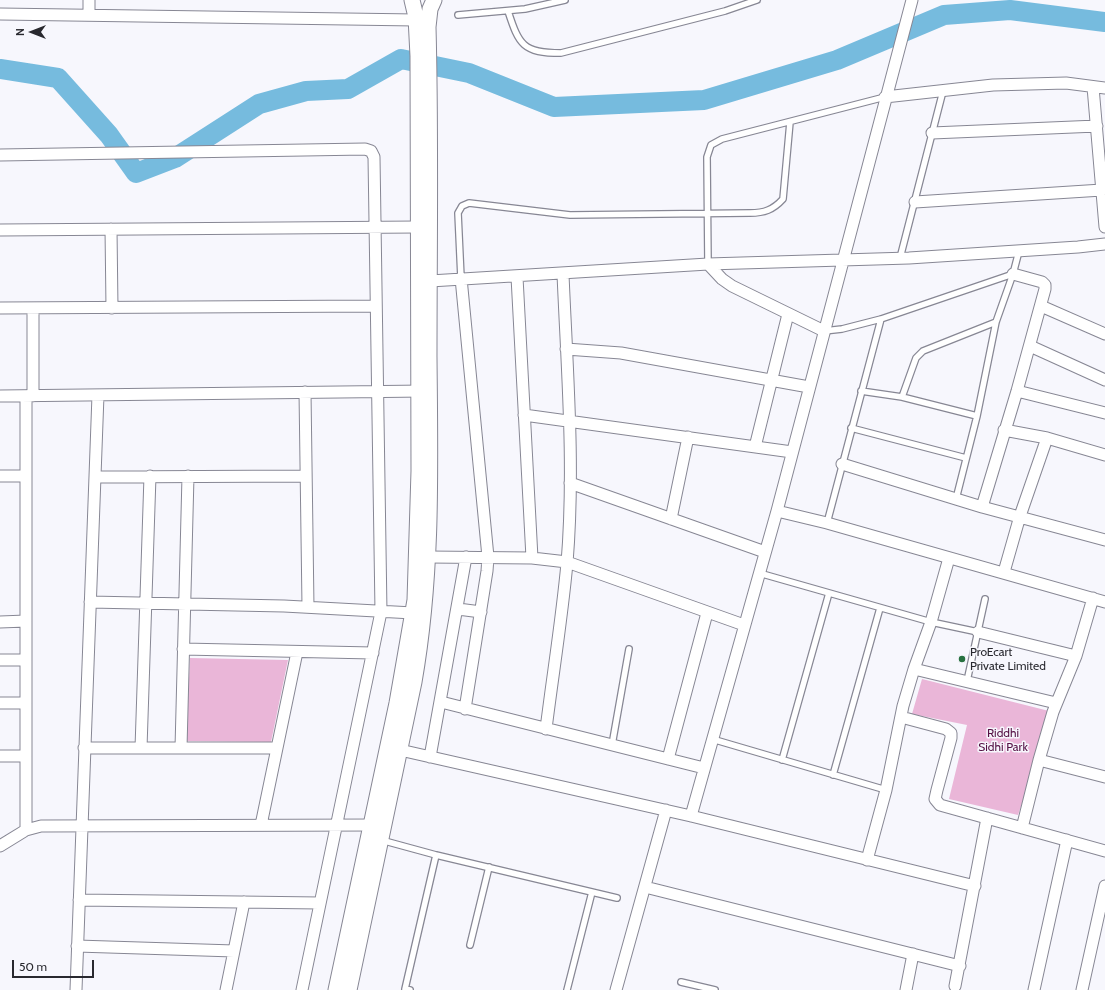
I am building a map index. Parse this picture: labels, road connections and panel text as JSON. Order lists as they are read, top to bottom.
{
  "parks": ["Riddhi Sidhi Park"],
  "places": ["ProEcart Private Limited"],
  "scale_bar": "50 m",
  "north": "left"
}
